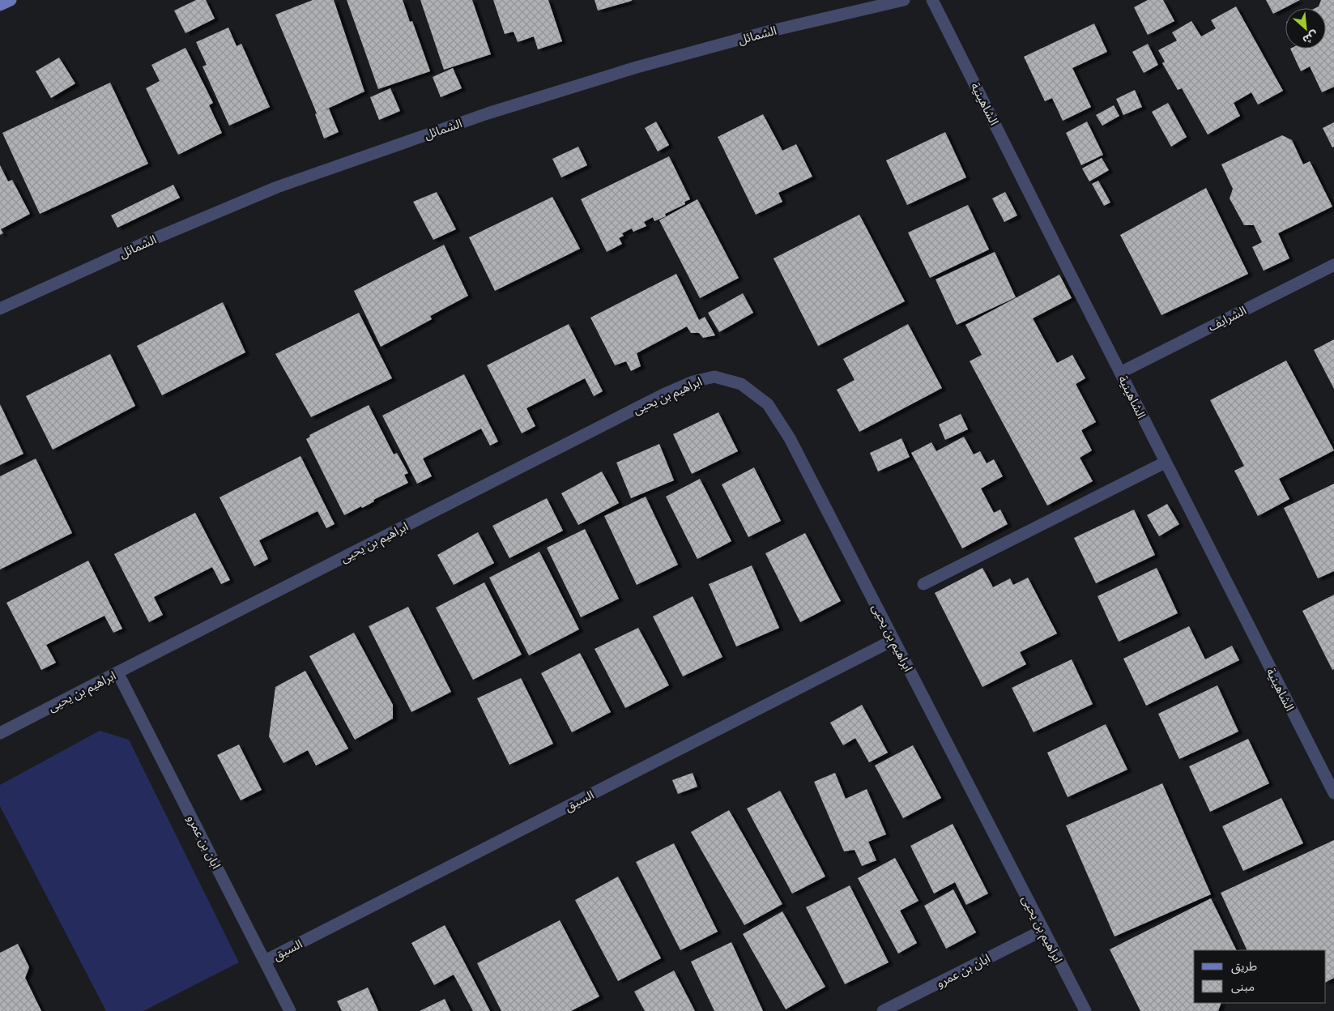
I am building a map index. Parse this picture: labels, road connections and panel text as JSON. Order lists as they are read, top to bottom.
{
  "streets": {
    "street": [
      "الشمائل",
      "الشاهينية",
      "الشرايف",
      "ابراهيم بن يحيى",
      "السيق",
      "ابان بن عمرو"
    ]
  },
  "crossings": [
    ["الشاهينية", "الشرايف"],
    ["ابراهيم بن يحيى", "السيق"],
    ["ابراهيم بن يحيى", "ابان بن عمرو"],
    ["السيق", "ابان بن عمرو"]
  ],
  "legend": ["طريق", "مبنى"],
  "north": "bottom right"
}
